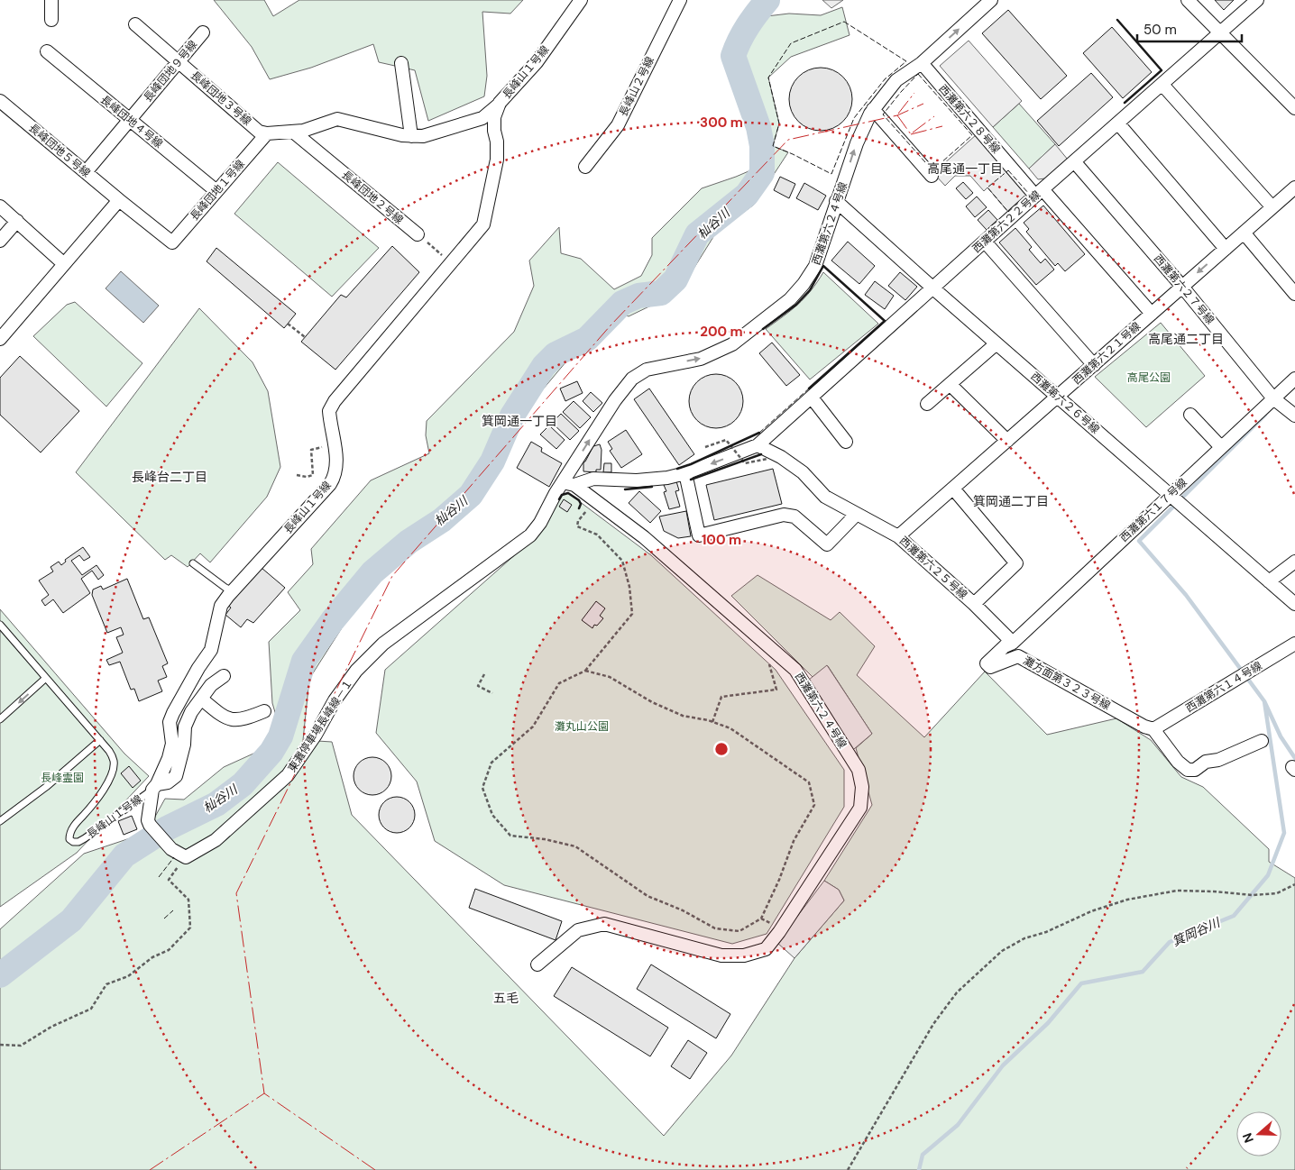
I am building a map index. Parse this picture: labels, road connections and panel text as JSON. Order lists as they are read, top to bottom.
{
  "streets": {
    "street": [
      "長峰団地９号線",
      "長峰山１号線",
      "長峰山２号線",
      "長峰団地３号線",
      "西灘第六２８号線",
      "長峰団地４号線",
      "長峰団地５号線",
      "長峰団地１号線",
      "長峰団地２号線",
      "西灘第六２２号線",
      "西灘第六２４号線",
      "西灘第六２７号線",
      "西灘第六２１号線",
      "西灘第六２６号線",
      "西灘第六１７号線",
      "西灘第六２５号線",
      "灘方面第３２３号線",
      "西灘第六１４号線",
      "東灘停車場長峰線－１"
    ]
  },
  "crossings": [
    ["長峰団地９号線", "長峰団地３号線"],
    ["長峰団地９号線", "長峰団地４号線"],
    ["長峰団地９号線", "長峰団地５号線"],
    ["長峰団地３号線", "長峰団地１号線"],
    ["西灘第六２８号線", "西灘第六２２号線"],
    ["西灘第六２８号線", "西灘第六２４号線"],
    ["西灘第六２８号線", "西灘第六２１号線"],
    ["長峰団地４号線", "長峰団地１号線"],
    ["長峰団地５号線", "長峰団地１号線"],
    ["西灘第六２２号線", "西灘第六２７号線"],
    ["西灘第六２２号線", "西灘第六２６号線"],
    ["西灘第六２２号線", "西灘第六２５号線"],
    ["西灘第六２４号線", "西灘第六２６号線"],
    ["西灘第六２４号線", "東灘停車場長峰線－１"],
    ["西灘第六２７号線", "西灘第六２１号線"],
    ["西灘第六２７号線", "西灘第六１７号線"],
    ["西灘第六２１号線", "西灘第六２６号線"],
    ["西灘第六２１号線", "西灘第六２５号線"],
    ["西灘第六２６号線", "西灘第六１７号線"],
    ["西灘第六１７号線", "西灘第六２５号線"],
    ["西灘第六１７号線", "灘方面第３２３号線"],
    ["西灘第六２５号線", "灘方面第３２３号線"],
    ["灘方面第３２３号線", "西灘第六１４号線"]
  ],
  "one_way": ["西灘第六２４号線"],
  "districts": [
    "高尾通一丁目",
    "高尾通二丁目",
    "箕岡通一丁目",
    "長峰台二丁目",
    "箕岡通二丁目",
    "五毛"
  ],
  "water": ["杣谷川", "箕岡谷川"],
  "parks": ["高尾公園", "灘丸山公園", "長峰霊園"],
  "scale_bar": "50 m",
  "north": "left",
  "rings": ["300 m", "200 m", "100 m"]
}
